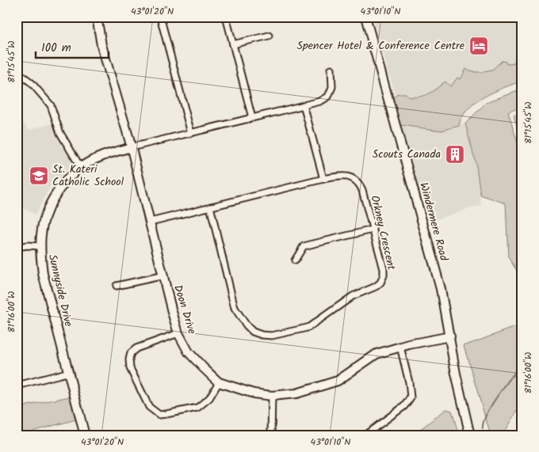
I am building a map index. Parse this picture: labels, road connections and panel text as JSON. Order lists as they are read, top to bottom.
{
  "streets": {
    "street": [
      "Windermere Road",
      "Orkney Crescent",
      "Sunnyside Drive",
      "Doon Drive"
    ]
  },
  "crossings": [
    ["Windermere Road", "Doon Drive"],
    ["Orkney Crescent", "Doon Drive"],
    ["Sunnyside Drive", "Doon Drive"]
  ],
  "places": {
    "hotel": ["Spencer Hotel & Conference Centre"],
    "building": ["Scouts Canada"],
    "school or university": ["St. Kateri Catholic School"]
  },
  "scale_bar": "100 m",
  "coordinates": [
    "43°01'20\"N",
    "43°01'10\"N",
    "81°15'45\"W",
    "81°16'00\"W"
  ]
}
